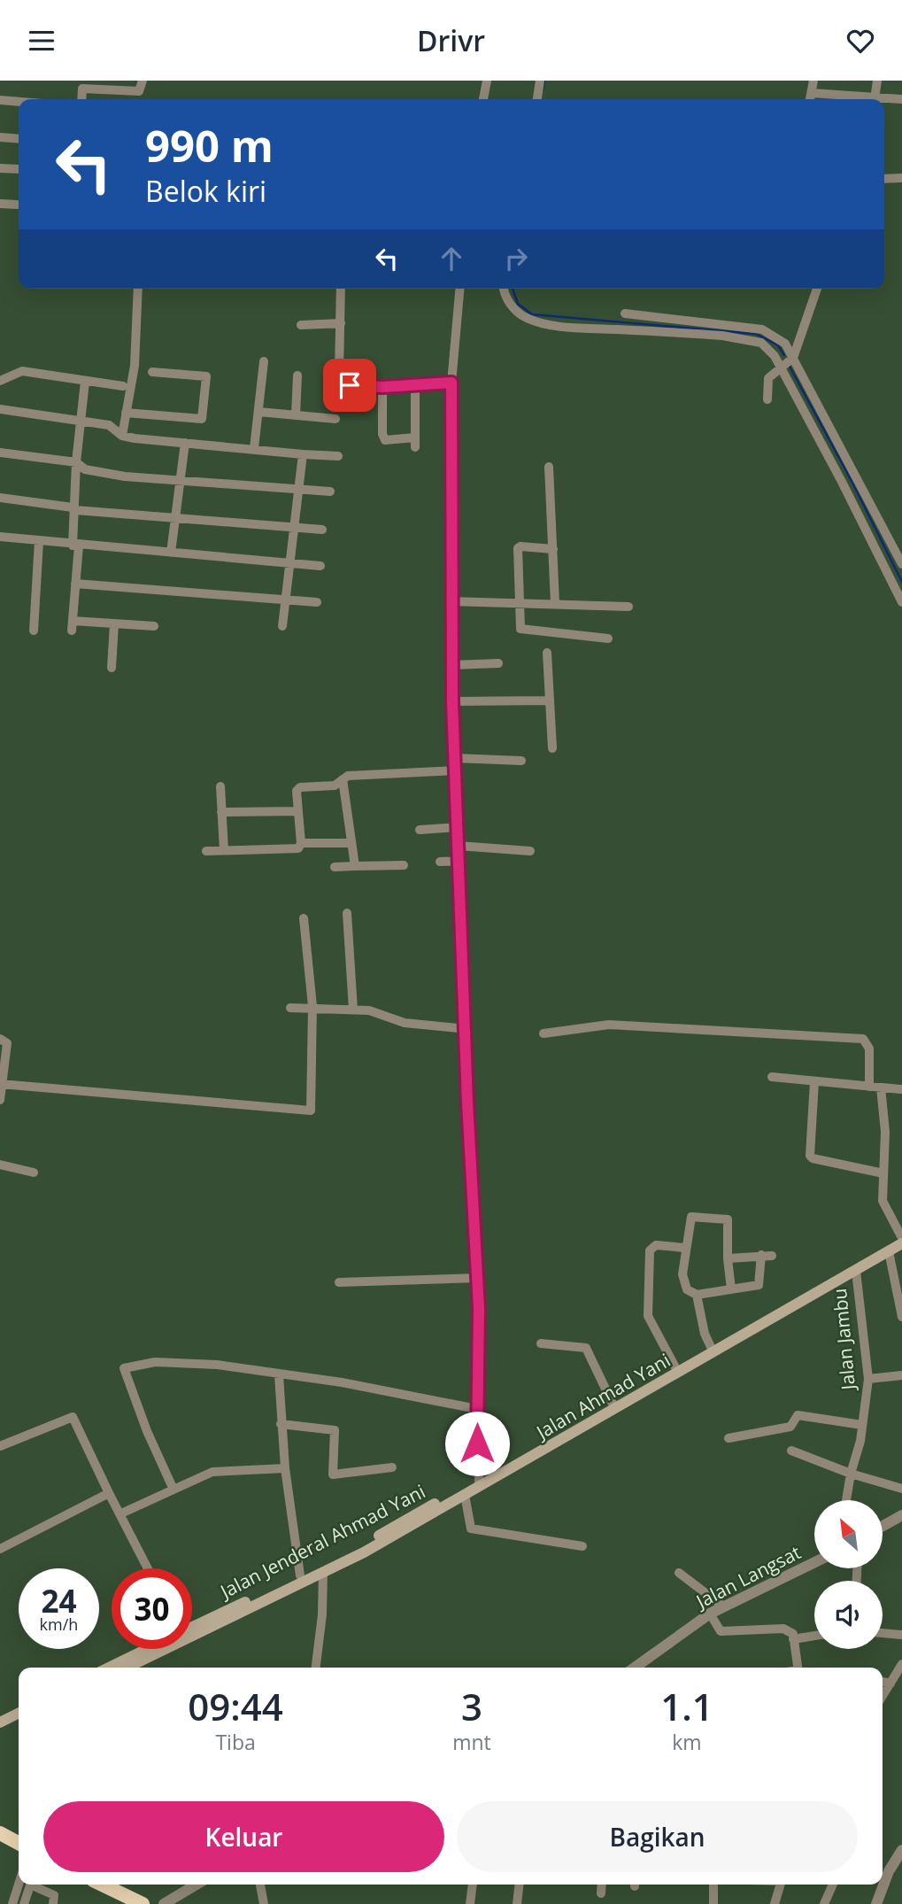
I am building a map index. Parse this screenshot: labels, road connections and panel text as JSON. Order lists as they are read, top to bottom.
{
  "streets": {
    "main road": ["Jalan Ahmad Yani", "Jalan Jenderal Ahmad Yani"],
    "street": ["Jalan Jambu", "Jalan Langsat"]
  },
  "crossings": [
    ["Jalan Jambu", "Jalan Ahmad Yani"],
    ["Jalan Ahmad Yani", "Jalan Jenderal Ahmad Yani"]
  ],
  "north": "top left",
  "page": {
    "header": "Drivr",
    "turn": ["990 m", "Belok kiri"],
    "speed": "24 km/h",
    "limit": "30",
    "eta": [
      "09:44",
      "Tiba",
      "3",
      "mnt",
      "1.1",
      "km"
    ],
    "buttons": ["Keluar", "Bagikan"]
  }
}
